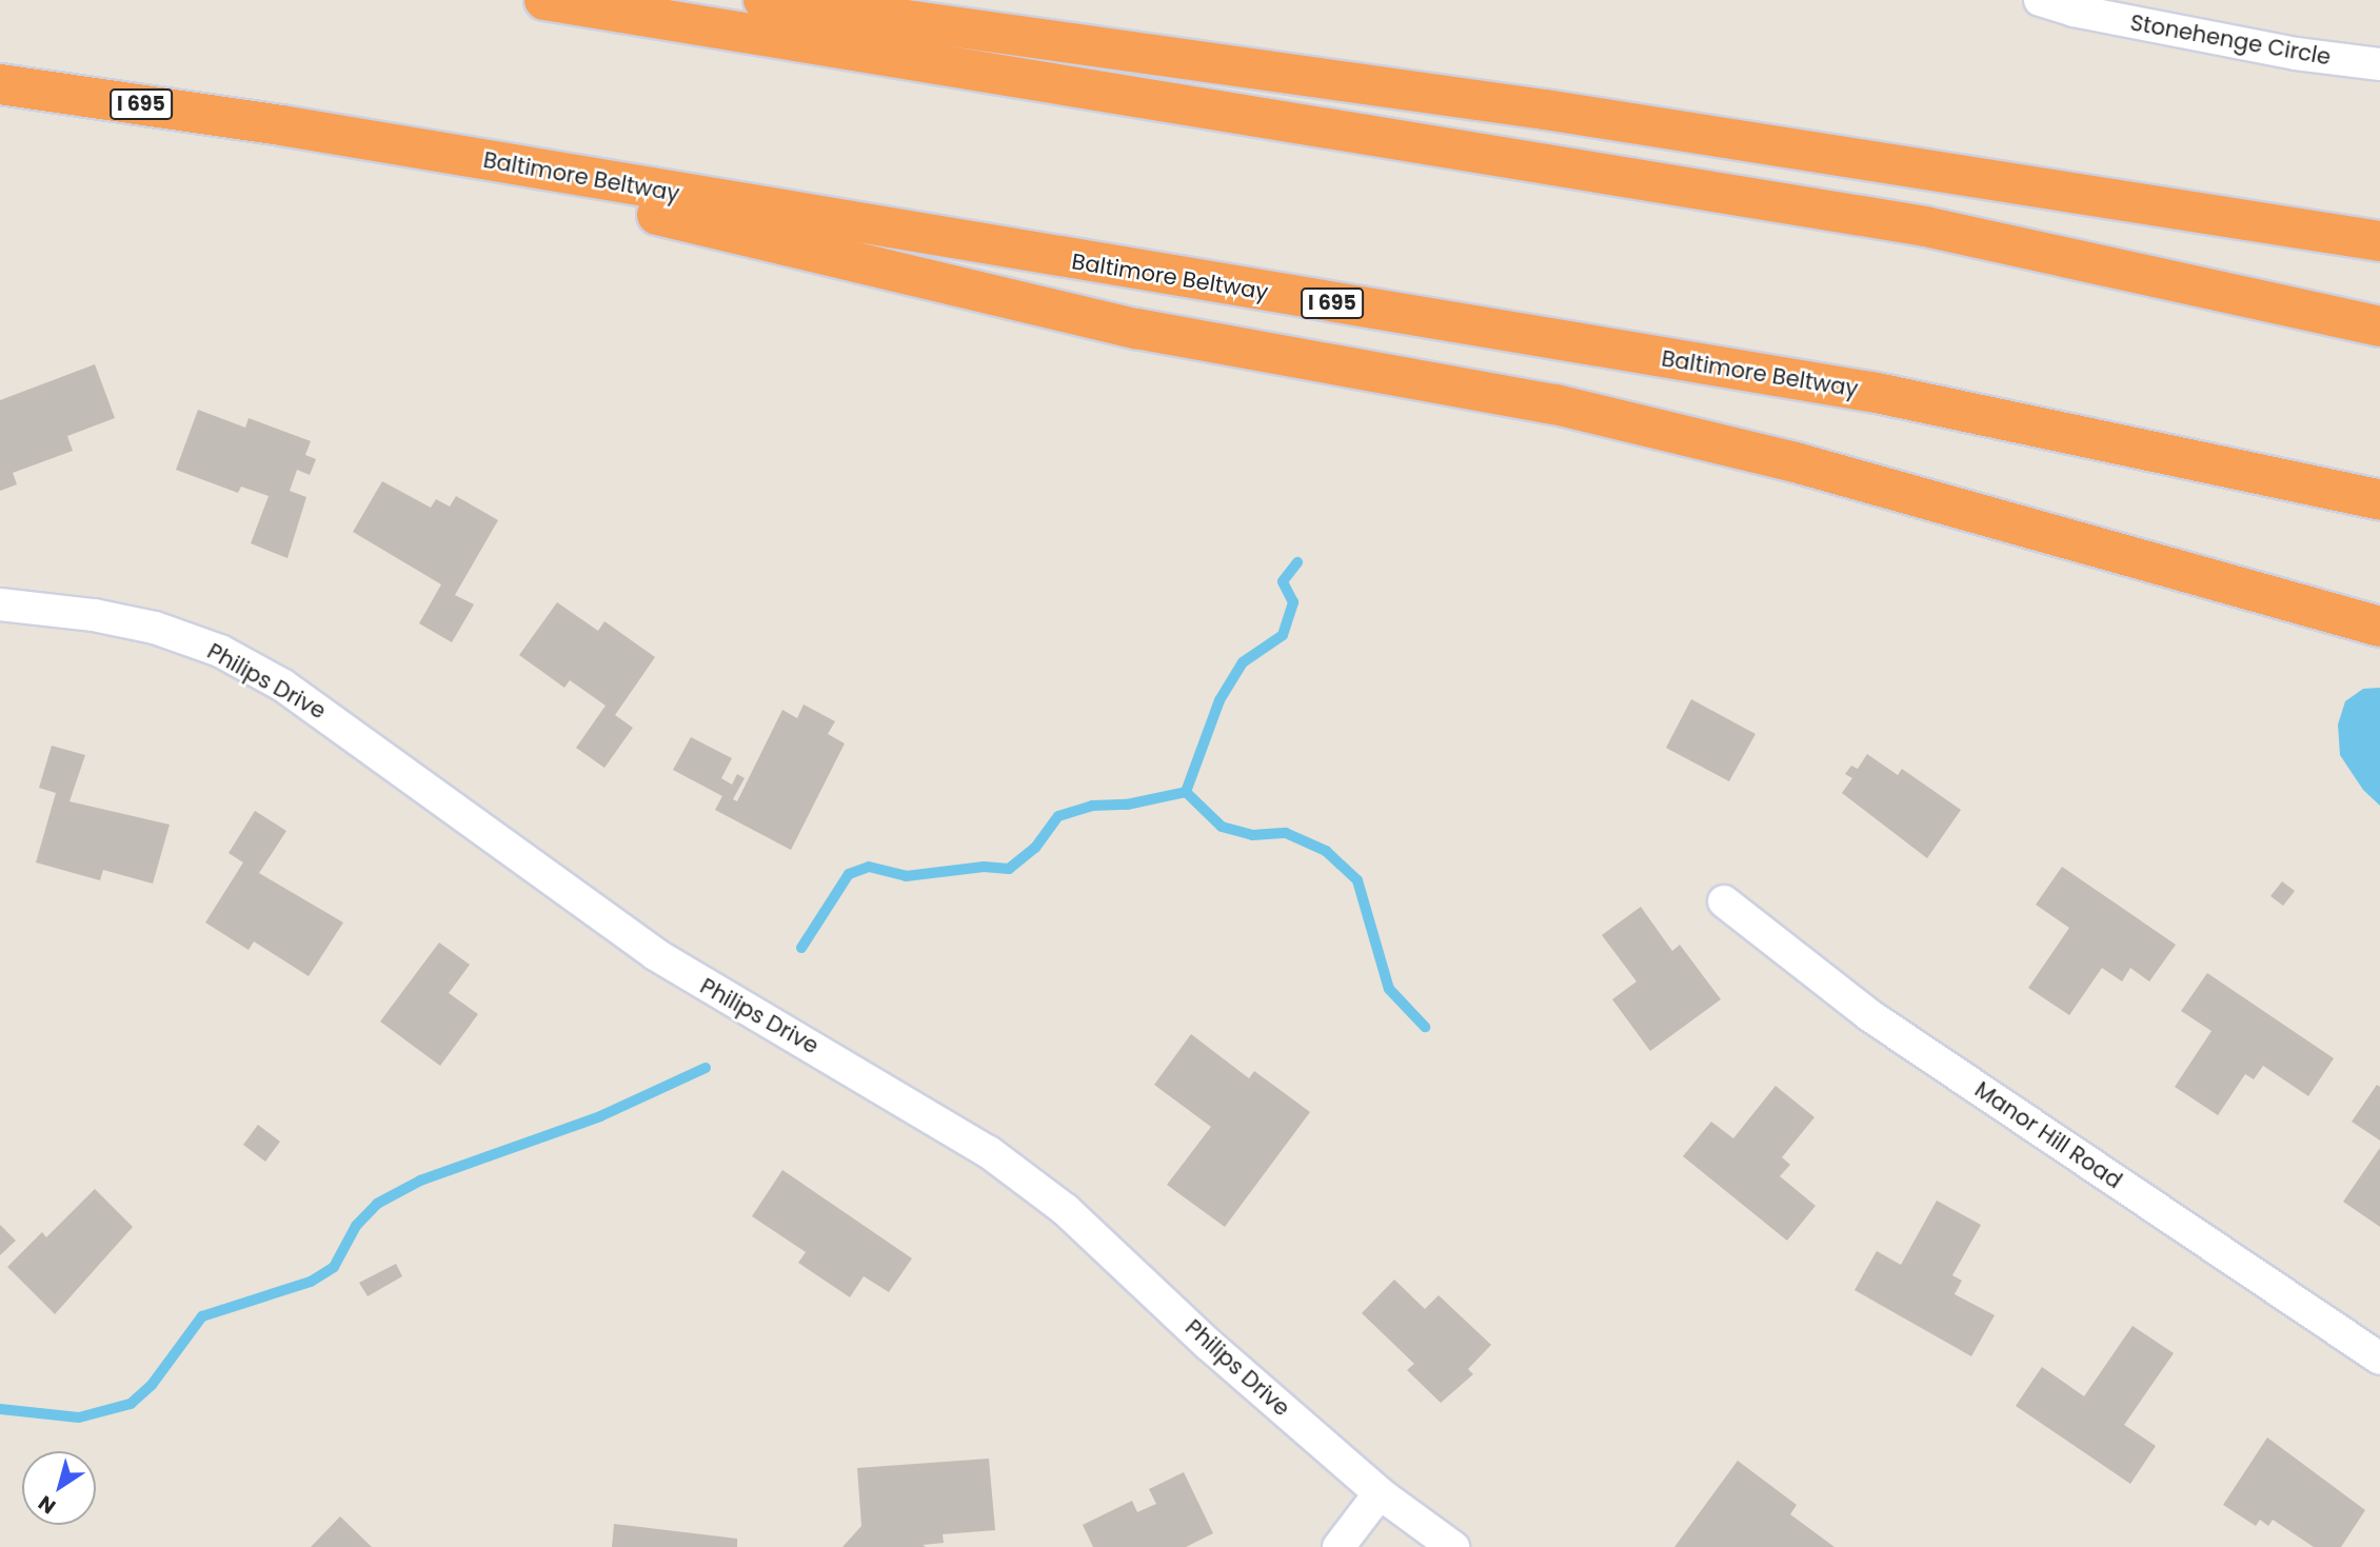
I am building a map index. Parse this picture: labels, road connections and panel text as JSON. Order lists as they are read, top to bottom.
{
  "streets": {
    "highway": ["I 695", "Baltimore Beltway"],
    "street": ["Stonehenge Circle", "Philips Drive", "Manor Hill Road"]
  },
  "north": "bottom left"
}
